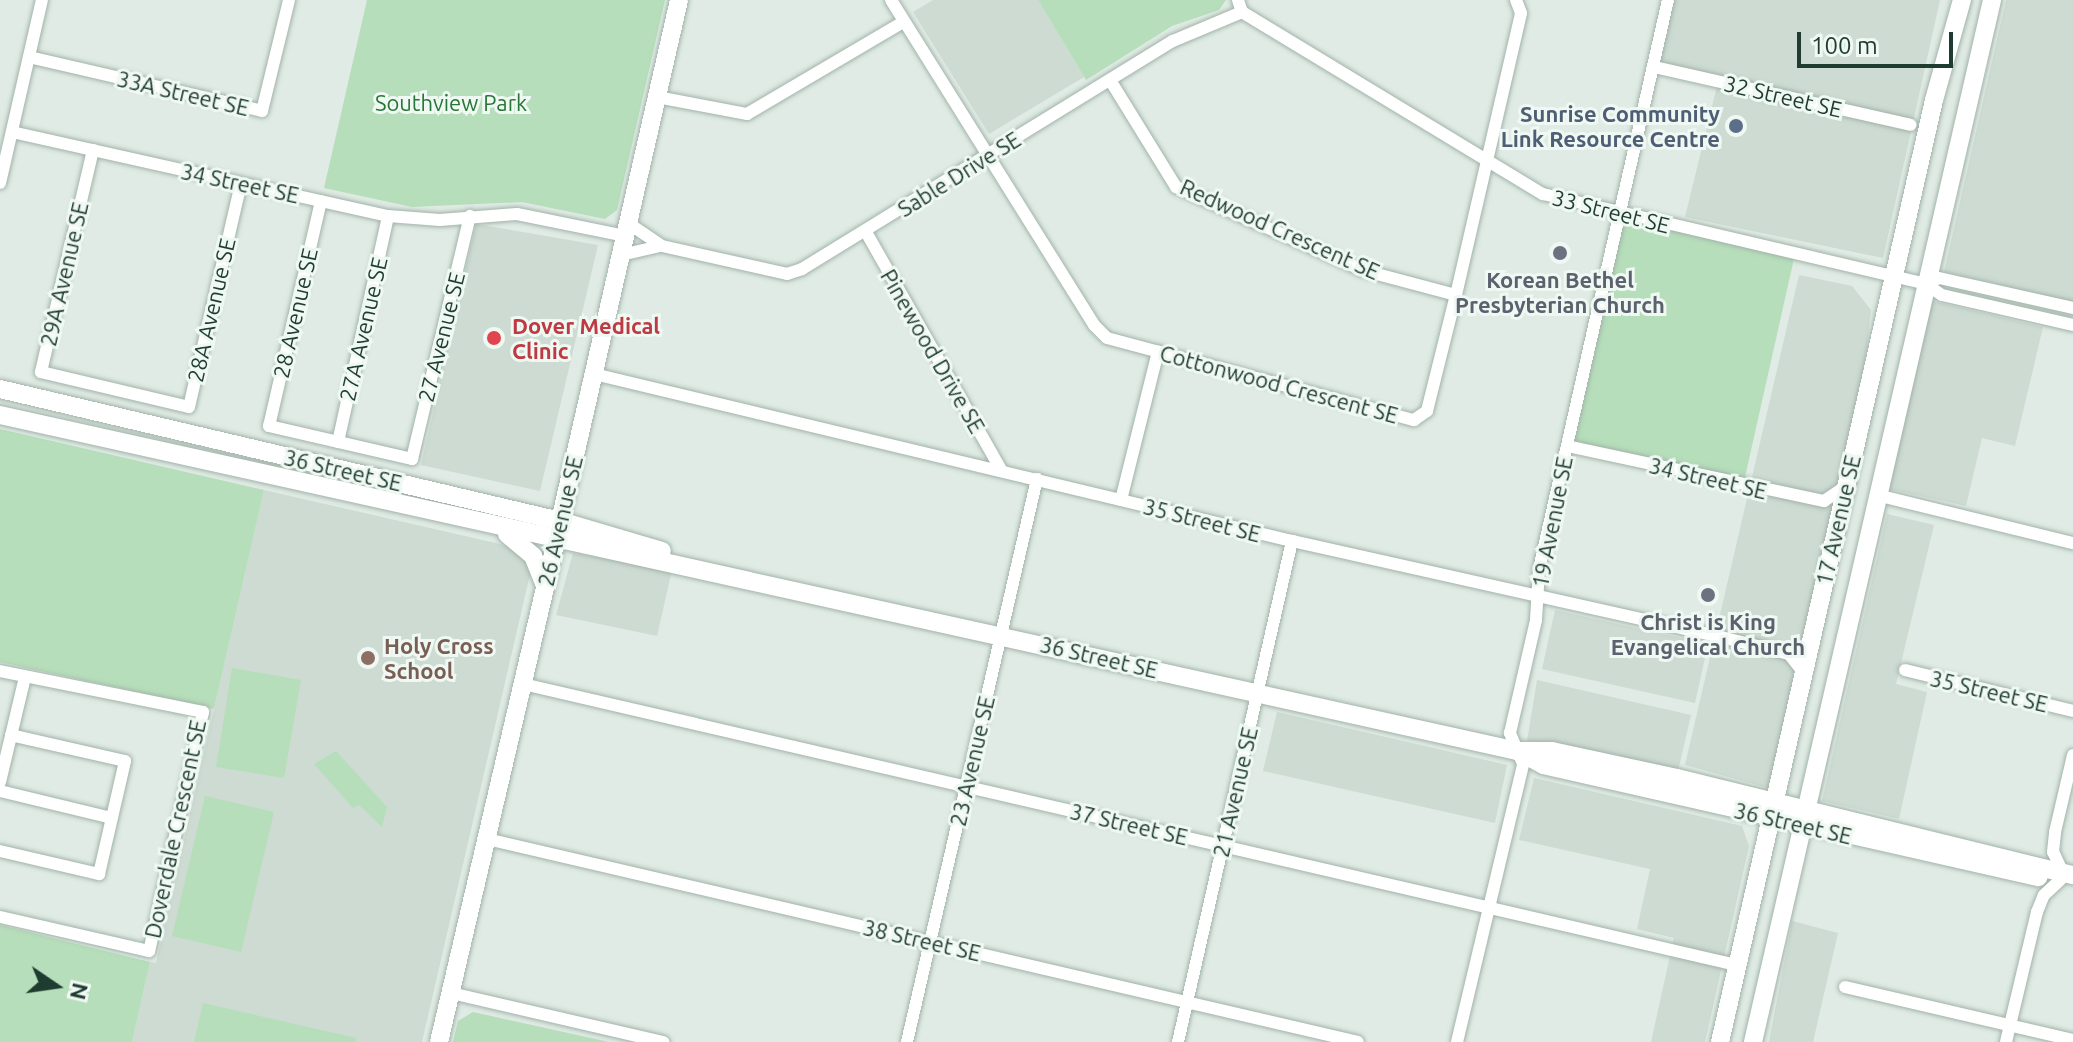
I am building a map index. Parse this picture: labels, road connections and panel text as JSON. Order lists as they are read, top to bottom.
{
  "streets": {
    "main road": ["36 Street SE", "17 Avenue SE", "26 Avenue SE"],
    "street": [
      "33A Street SE",
      "32 Street SE",
      "Sable Drive SE",
      "34 Street SE",
      "33 Street SE",
      "Redwood Crescent SE",
      "29A Avenue SE",
      "28A Avenue SE",
      "28 Avenue SE",
      "27A Avenue SE",
      "27 Avenue SE",
      "Pinewood Drive SE",
      "Cottonwood Crescent SE",
      "35 Street SE",
      "19 Avenue SE",
      "23 Avenue SE",
      "21 Avenue SE",
      "37 Street SE",
      "Doverdale Crescent SE",
      "38 Street SE"
    ]
  },
  "crossings": [
    ["32 Street SE", "19 Avenue SE"],
    ["Sable Drive SE", "34 Street SE"],
    ["Sable Drive SE", "33 Street SE"],
    ["Sable Drive SE", "Redwood Crescent SE"],
    ["Sable Drive SE", "27 Avenue SE"],
    ["Sable Drive SE", "Pinewood Drive SE"],
    ["Sable Drive SE", "Cottonwood Crescent SE"],
    ["Sable Drive SE", "26 Avenue SE"],
    ["34 Street SE", "29A Avenue SE"],
    ["34 Street SE", "28A Avenue SE"],
    ["34 Street SE", "28 Avenue SE"],
    ["34 Street SE", "27A Avenue SE"],
    ["34 Street SE", "27 Avenue SE"],
    ["34 Street SE", "17 Avenue SE"],
    ["34 Street SE", "19 Avenue SE"],
    ["33 Street SE", "Cottonwood Crescent SE"],
    ["33 Street SE", "17 Avenue SE"],
    ["33 Street SE", "19 Avenue SE"],
    ["Redwood Crescent SE", "Cottonwood Crescent SE"],
    ["29A Avenue SE", "28A Avenue SE"],
    ["28 Avenue SE", "27A Avenue SE"],
    ["28 Avenue SE", "27 Avenue SE"],
    ["27A Avenue SE", "27 Avenue SE"],
    ["Pinewood Drive SE", "35 Street SE"],
    ["36 Street SE", "17 Avenue SE"],
    ["36 Street SE", "26 Avenue SE"],
    ["36 Street SE", "19 Avenue SE"],
    ["36 Street SE", "23 Avenue SE"],
    ["36 Street SE", "21 Avenue SE"],
    ["35 Street SE", "17 Avenue SE"],
    ["35 Street SE", "26 Avenue SE"],
    ["35 Street SE", "19 Avenue SE"],
    ["35 Street SE", "23 Avenue SE"],
    ["35 Street SE", "21 Avenue SE"],
    ["17 Avenue SE", "37 Street SE"],
    ["26 Avenue SE", "37 Street SE"],
    ["26 Avenue SE", "38 Street SE"],
    ["19 Avenue SE", "37 Street SE"],
    ["23 Avenue SE", "37 Street SE"],
    ["23 Avenue SE", "38 Street SE"],
    ["21 Avenue SE", "37 Street SE"],
    ["21 Avenue SE", "38 Street SE"]
  ],
  "parks": ["Southview Park"],
  "places": [
    "Sunrise Community Link Resource Centre",
    "Korean Bethel Presbyterian Church",
    "Dover Medical Clinic",
    "Christ is King Evangelical Church",
    "Holy Cross School"
  ],
  "scale_bar": "100 m",
  "north": "right"
}
